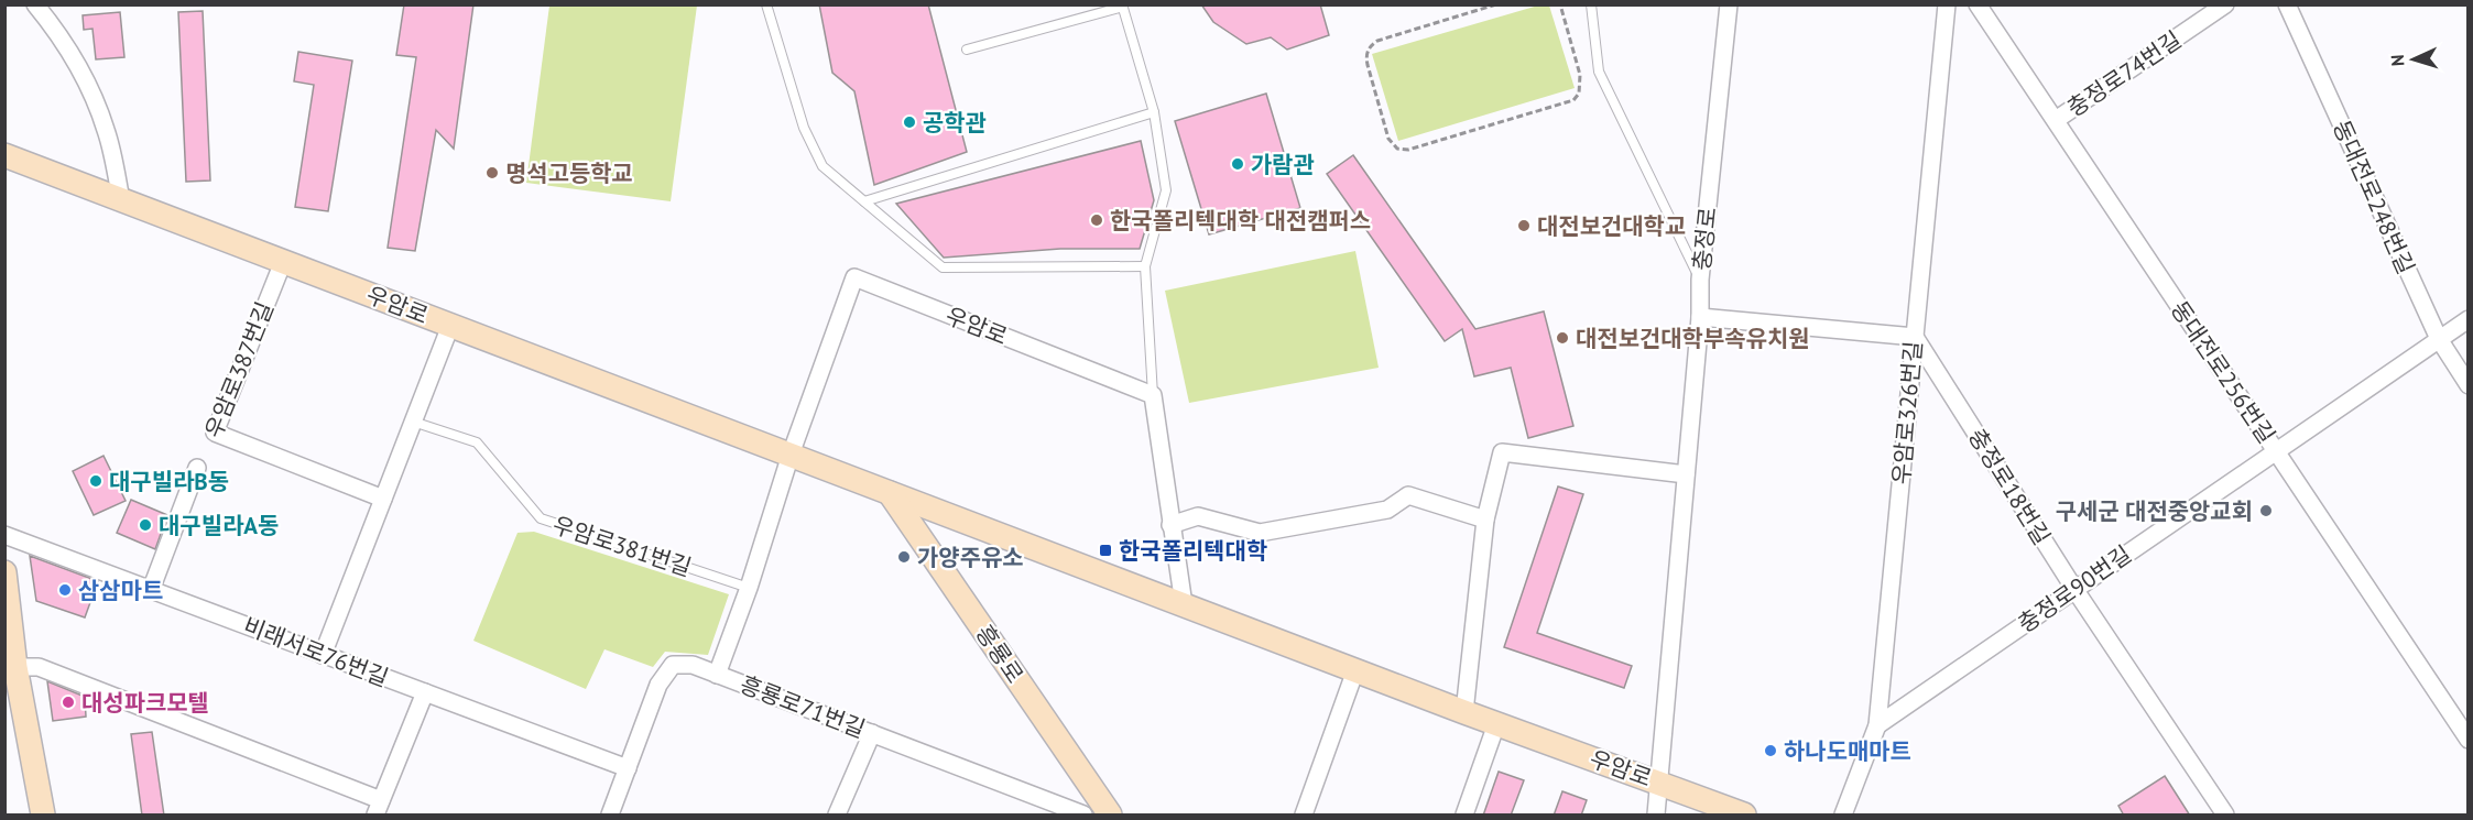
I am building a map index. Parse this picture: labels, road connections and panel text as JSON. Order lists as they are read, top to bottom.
{
  "streets": {
    "main road": ["우암로", "흥룡로"],
    "street": [
      "충정로74번길",
      "동대전로248번길",
      "충정로",
      "우암로387번길",
      "동대전로256번길",
      "우암로326번길",
      "충정로18번길",
      "충정로90번길",
      "비래서로76번길",
      "흥룡로71번길"
    ],
    "lane": ["우암로381번길"]
  },
  "crossings": [
    ["충정로74번길", "동대전로256번길"],
    ["동대전로248번길", "충정로90번길"],
    ["충정로", "우암로"],
    ["우암로", "우암로387번길"],
    ["우암로", "우암로381번길"],
    ["우암로", "흥룡로"],
    ["우암로", "흥룡로71번길"],
    ["우암로387번길", "비래서로76번길"],
    ["동대전로256번길", "충정로90번길"],
    ["우암로326번길", "충정로18번길"],
    ["우암로326번길", "충정로90번길"],
    ["충정로18번길", "충정로90번길"],
    ["비래서로76번길", "흥룡로71번길"]
  ],
  "places": {
    "other": [
      "공학관",
      "가람관",
      "명석고등학교",
      "한국폴리텍대학 대전캠퍼스",
      "대전보건대학교",
      "대전보건대학부속유치원",
      "대구빌라B동",
      "구세군 대전중앙교회",
      "대구빌라A동",
      "가양주유소",
      "삼삼마트",
      "대성파크모텔",
      "하나도매마트"
    ],
    "transit": ["한국폴리텍대학"]
  },
  "north": "left"
}
